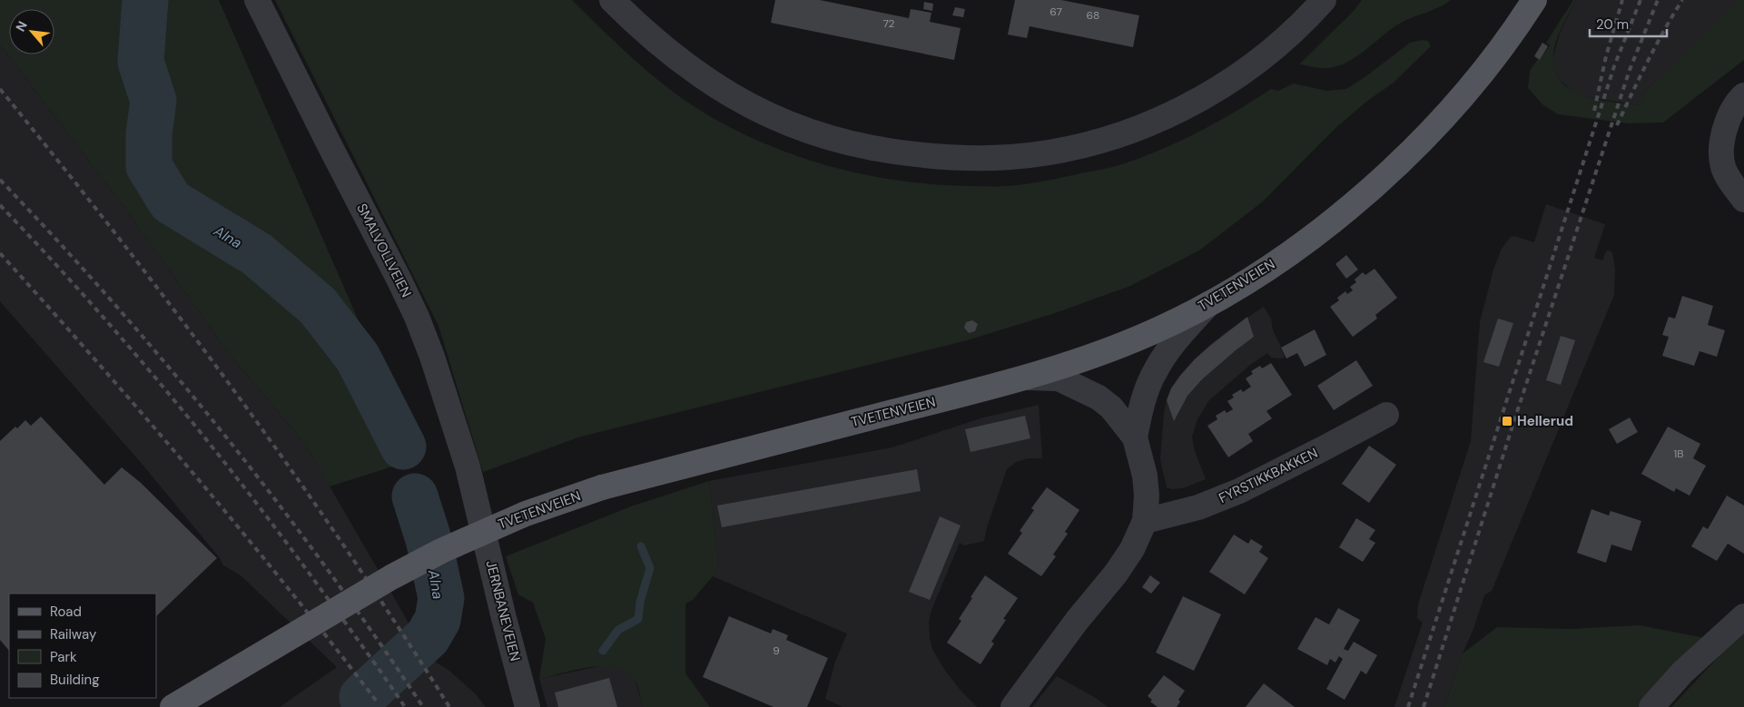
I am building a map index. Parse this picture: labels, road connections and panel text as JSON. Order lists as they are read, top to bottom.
{
  "streets": {
    "main road": ["TVETENVEIEN"],
    "street": ["SMALVOLLVEIEN", "FYRSTIKKBAKKEN", "JERNBANEVEIEN"]
  },
  "crossings": [
    ["SMALVOLLVEIEN", "JERNBANEVEIEN"]
  ],
  "water": ["Alna"],
  "places": {
    "transit": ["Hellerud"]
  },
  "house_numbers": [
    "67",
    "68",
    "72",
    "1B",
    "9"
  ],
  "legend": [
    "Road",
    "Railway",
    "Park",
    "Building"
  ],
  "scale_bar": "20 m",
  "north": "top left"
}
